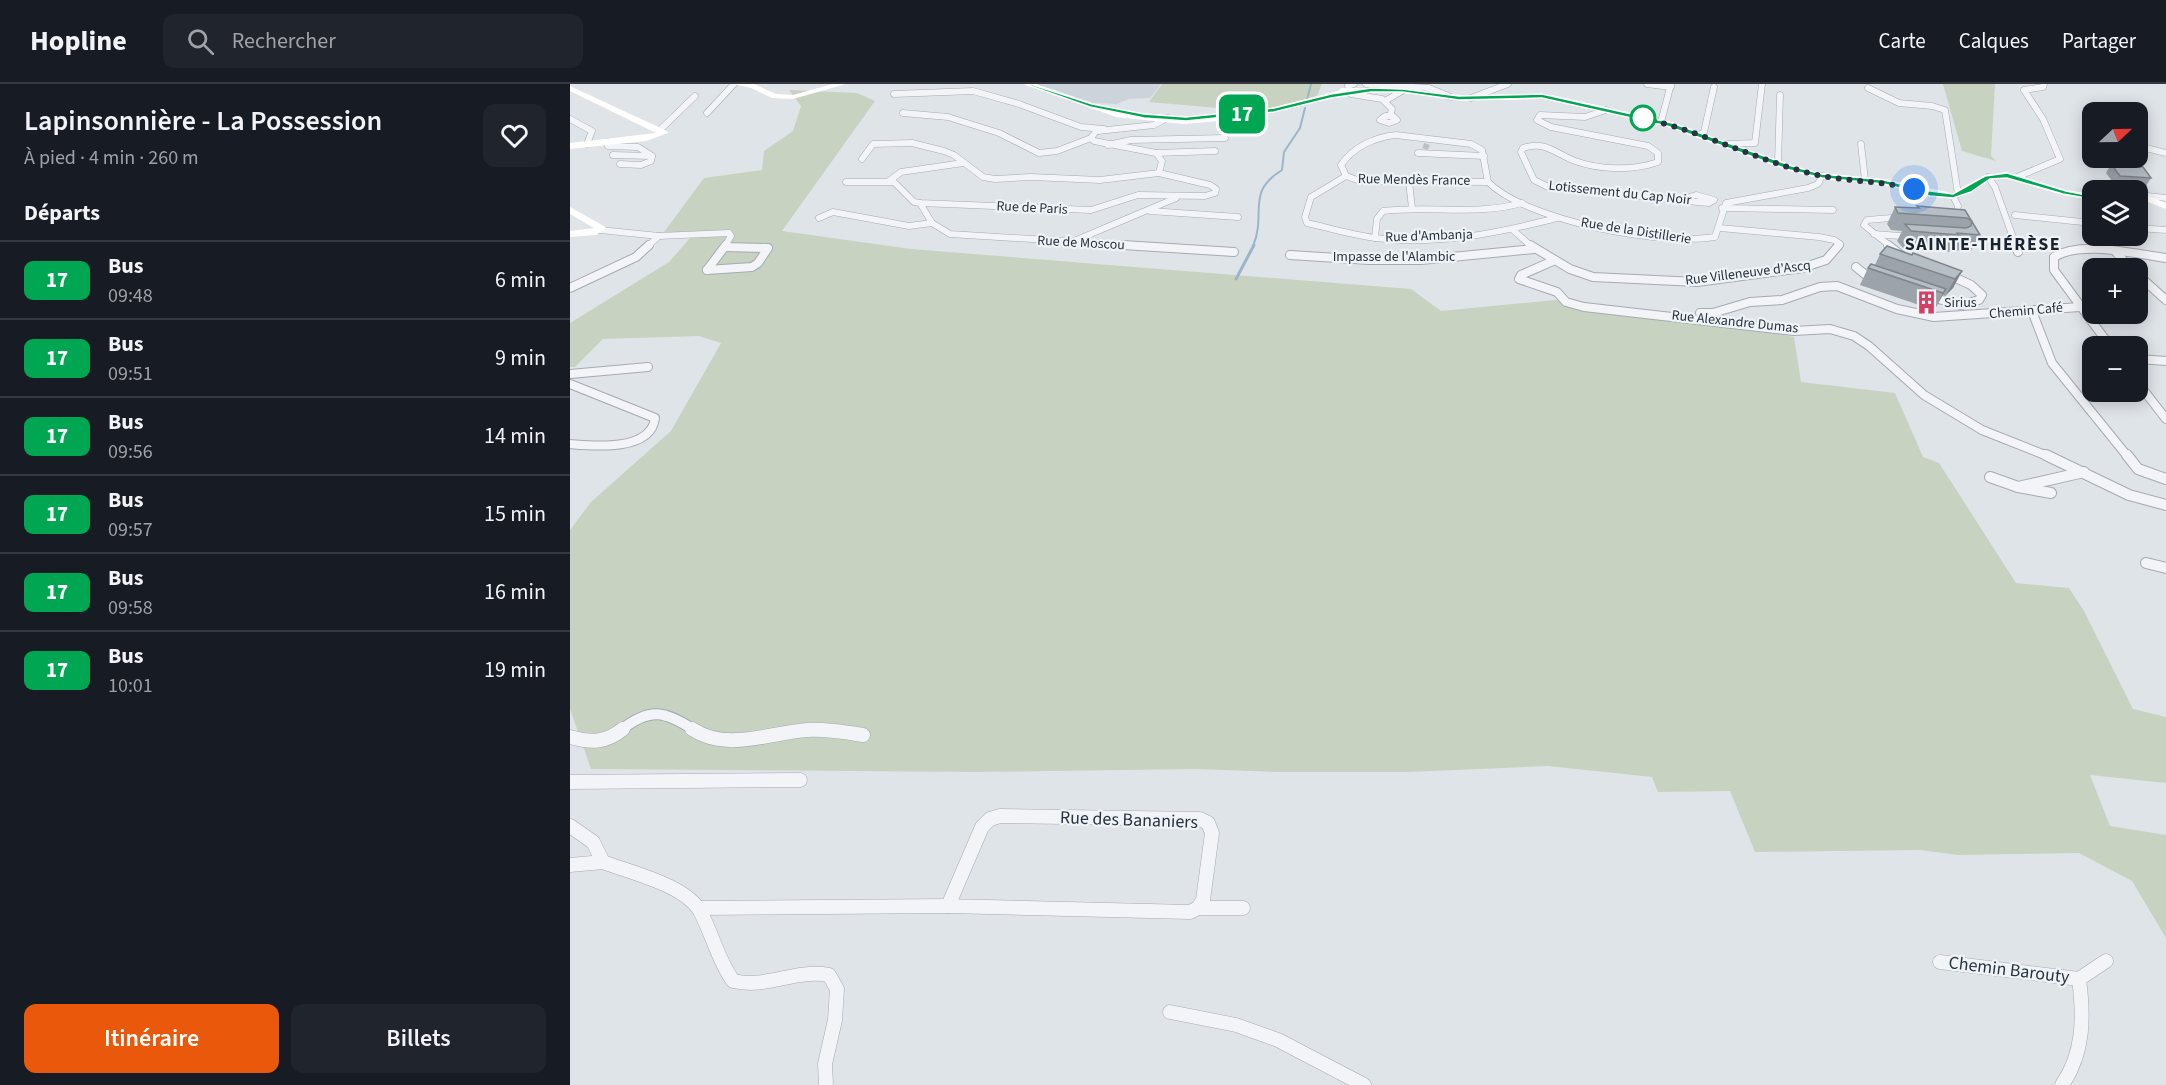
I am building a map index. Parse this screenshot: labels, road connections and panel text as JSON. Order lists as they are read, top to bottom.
{
  "streets": {
    "street": [
      "Rue Mendès France",
      "Lotissement du Cap Noir",
      "Rue de Paris",
      "Rue de la Distillerie",
      "Rue d'Ambanja",
      "Rue de Moscou",
      "Impasse de l'Alambic",
      "Rue Villeneuve d'Ascq",
      "Chemin Café",
      "Rue Alexandre Dumas",
      "Rue des Bananiers",
      "Chemin Barouty"
    ]
  },
  "crossings": [
    ["Rue Mendès France", "Rue de la Distillerie"],
    ["Rue Mendès France", "Rue d'Ambanja"],
    ["Rue de Paris", "Rue de Moscou"],
    ["Rue de la Distillerie", "Rue Villeneuve d'Ascq"],
    ["Rue d'Ambanja", "Rue Villeneuve d'Ascq"],
    ["Impasse de l'Alambic", "Rue Villeneuve d'Ascq"],
    ["Rue Villeneuve d'Ascq", "Rue Alexandre Dumas"],
    ["Chemin Café", "Rue Alexandre Dumas"]
  ],
  "districts": ["SAINTE-THÉRÈSE"],
  "places": {
    "building": ["Sirius"]
  },
  "lines": ["bus line 17"],
  "north": "right",
  "page": {
    "header": "Hopline",
    "search": "Rechercher",
    "nav": ["Carte", "Calques", "Partager"],
    "heading": [
      ["Lapinsonnière - La Possession", "À pied · 4 min · 260 m"],
      "Départs"
    ],
    "on_map": "17",
    "map_buttons": ["+", "−"],
    "list": [
      {
        "mark": "17",
        "name": "Bus",
        "note": "09:48",
        "value": "6 min"
      },
      {
        "mark": "17",
        "name": "Bus",
        "note": "09:51",
        "value": "9 min"
      },
      {
        "mark": "17",
        "name": "Bus",
        "note": "09:56",
        "value": "14 min"
      },
      {
        "mark": "17",
        "name": "Bus",
        "note": "09:57",
        "value": "15 min"
      },
      {
        "mark": "17",
        "name": "Bus",
        "note": "09:58",
        "value": "16 min"
      },
      {
        "mark": "17",
        "name": "Bus",
        "note": "10:01",
        "value": "19 min"
      }
    ],
    "buttons": ["Itinéraire", "Billets"]
  }
}
